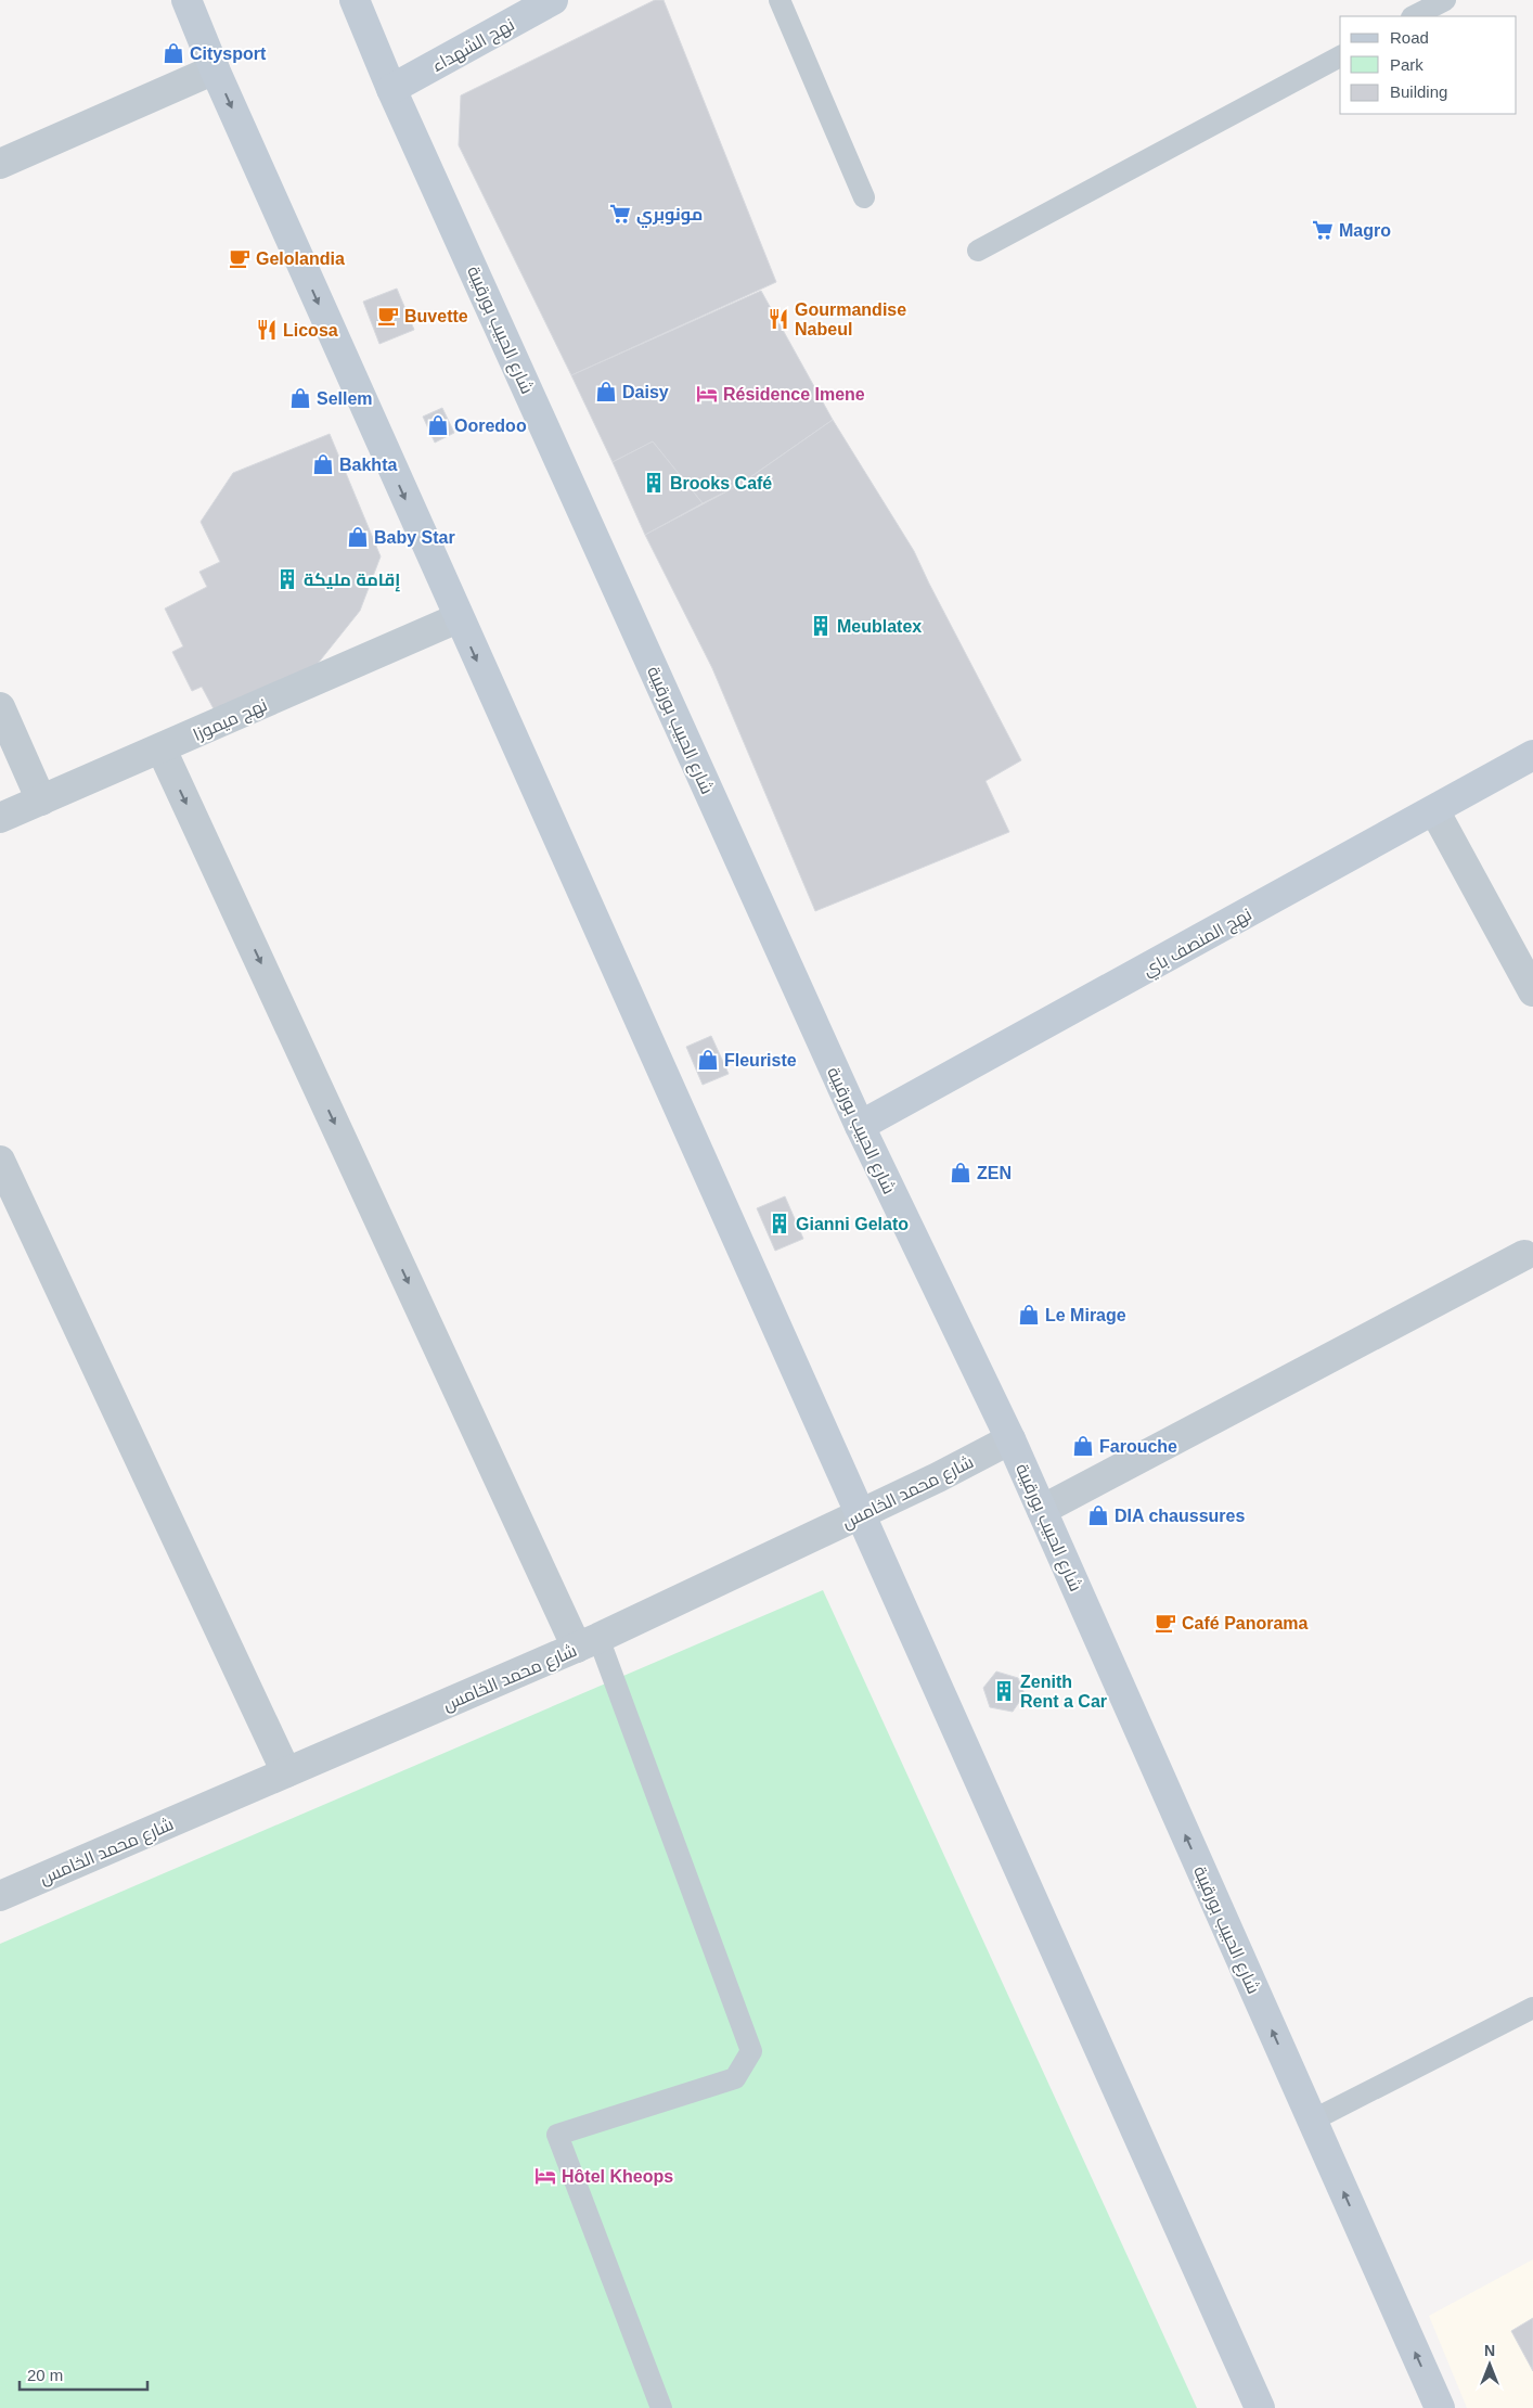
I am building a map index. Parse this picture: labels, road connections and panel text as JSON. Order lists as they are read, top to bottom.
{
  "streets": {
    "street": [
      "نهج الشهداء",
      "شارع الحبيب بورقيبة",
      "نهج ميموزا",
      "نهج المنصف باي",
      "شارع محمد الخامس"
    ]
  },
  "crossings": [
    ["نهج الشهداء", "شارع الحبيب بورقيبة"],
    ["شارع الحبيب بورقيبة", "نهج المنصف باي"],
    ["شارع الحبيب بورقيبة", "شارع محمد الخامس"]
  ],
  "places": {
    "shop": [
      "Citysport",
      "Daisy",
      "Sellem",
      "Ooredoo",
      "Bakhta",
      "Baby Star",
      "Fleuriste",
      "ZEN",
      "Le Mirage",
      "Farouche",
      "DIA chaussures"
    ],
    "supermarket": ["مونوبري", "Magro"],
    "cafe": ["Gelolandia", "Buvette", "Café Panorama"],
    "restaurant": ["Gourmandise Nabeul", "Licosa"],
    "hotel": ["Résidence Imene", "Hôtel Kheops"],
    "building": [
      "Brooks Café",
      "إقامة مليكة",
      "Meublatex",
      "Gianni Gelato",
      "Zenith Rent a Car"
    ]
  },
  "legend": ["Road", "Park", "Building"],
  "scale_bar": "20 m",
  "north": "top"
}
